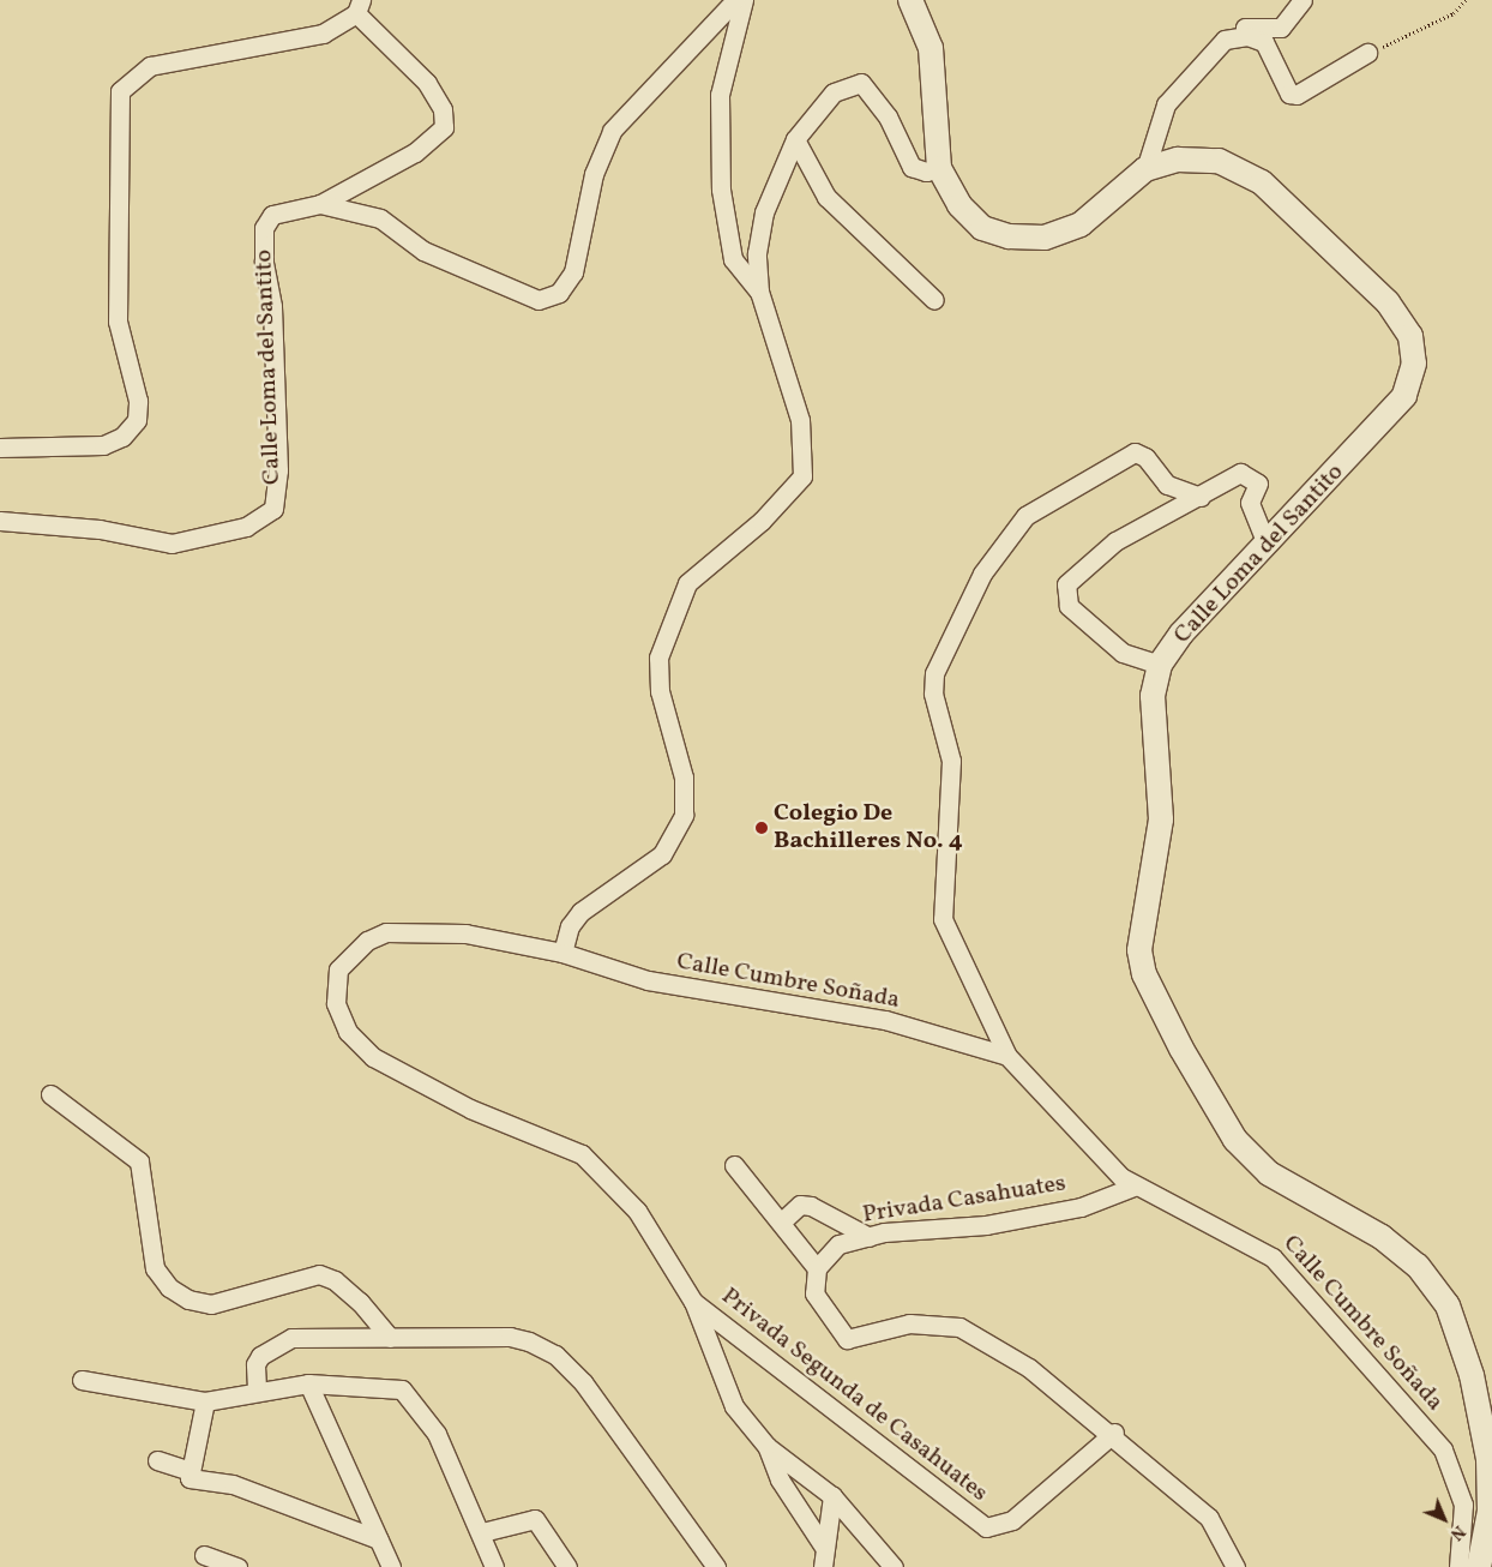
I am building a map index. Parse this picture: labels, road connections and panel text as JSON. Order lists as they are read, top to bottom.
{
  "streets": {
    "main road": ["Calle Loma del Santito"],
    "street": ["Calle Cumbre Soñada", "Privada Casahuates", "Privada Segunda de Casahuates"]
  },
  "crossings": [
    ["Calle Cumbre Soñada", "Privada Casahuates"],
    ["Calle Cumbre Soñada", "Privada Segunda de Casahuates"]
  ],
  "places": ["Colegio De Bachilleres No. 4"],
  "north": "bottom right"
}
